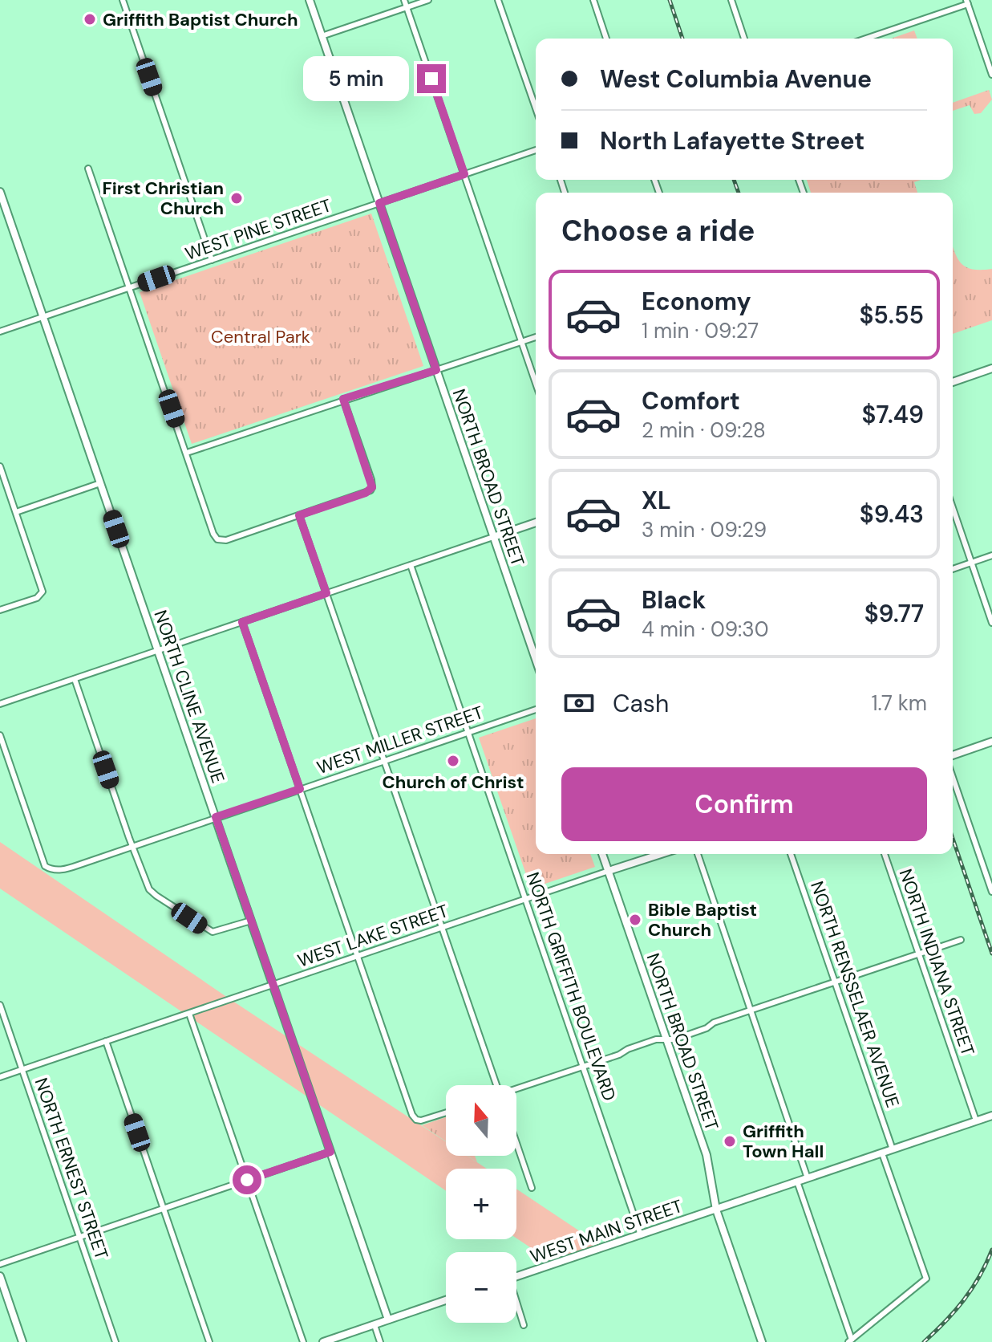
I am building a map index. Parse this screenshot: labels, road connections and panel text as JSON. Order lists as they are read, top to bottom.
{
  "streets": {
    "street": [
      "WEST PINE STREET",
      "NORTH BROAD STREET",
      "NORTH CLINE AVENUE",
      "WEST MILLER STREET",
      "WEST LAKE STREET",
      "NORTH INDIANA STREET",
      "NORTH GRIFFITH BOULEVARD",
      "NORTH RENSSELAER AVENUE",
      "NORTH ERNEST STREET",
      "WEST MAIN STREET"
    ]
  },
  "crossings": [
    ["WEST PINE STREET", "NORTH BROAD STREET"],
    ["WEST PINE STREET", "NORTH CLINE AVENUE"],
    ["NORTH BROAD STREET", "WEST LAKE STREET"],
    ["NORTH BROAD STREET", "WEST MAIN STREET"],
    ["NORTH CLINE AVENUE", "WEST MILLER STREET"],
    ["NORTH CLINE AVENUE", "WEST LAKE STREET"],
    ["WEST MILLER STREET", "NORTH GRIFFITH BOULEVARD"],
    ["WEST LAKE STREET", "NORTH GRIFFITH BOULEVARD"],
    ["WEST LAKE STREET", "NORTH ERNEST STREET"],
    ["NORTH INDIANA STREET", "WEST MAIN STREET"],
    ["NORTH GRIFFITH BOULEVARD", "WEST MAIN STREET"],
    ["NORTH RENSSELAER AVENUE", "WEST MAIN STREET"]
  ],
  "parks": ["Central Park"],
  "places": [
    "Griffith Baptist Church",
    "First Christian Church",
    "Church of Christ",
    "Bible Baptist Church",
    "Griffith Town Hall"
  ],
  "north": "top",
  "page": {
    "banner": ["West Columbia Avenue", "North Lafayette Street"],
    "bubble": "5 min",
    "heading": "Choose a ride",
    "list": [
      {
        "name": "Economy",
        "note": "1 min · 09:27",
        "value": "$5.55"
      },
      {
        "name": "Comfort",
        "note": "2 min · 09:28",
        "value": "$7.49"
      },
      {
        "name": "XL",
        "note": "3 min · 09:29",
        "value": "$9.43"
      },
      {
        "name": "Black",
        "note": "4 min · 09:30",
        "value": "$9.77"
      }
    ],
    "pay": ["Cash", "1.7 km"],
    "buttons": "Confirm",
    "map_buttons": ["+", "−"]
  }
}
